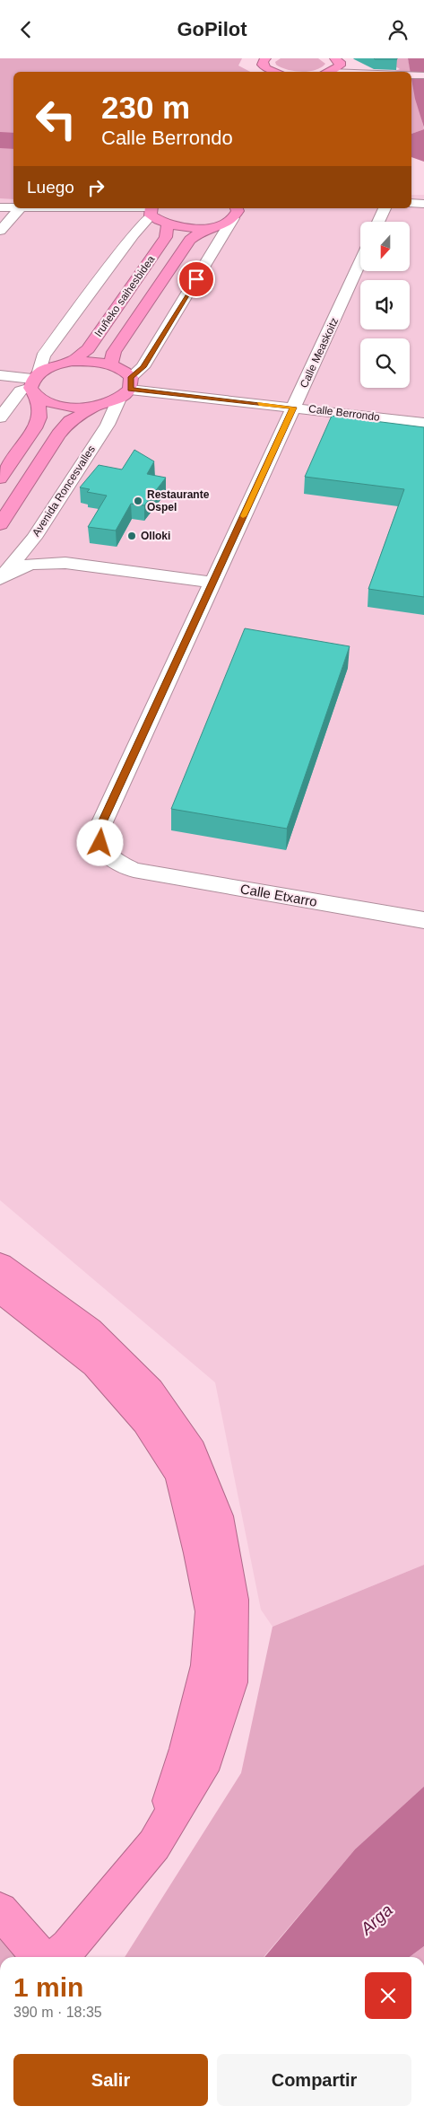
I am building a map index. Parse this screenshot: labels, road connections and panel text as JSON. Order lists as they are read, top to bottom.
{
  "streets": {
    "highway": ["Iruñeko saihesbidea"],
    "street": [
      "Calle Measkoitz",
      "Calle Berrondo",
      "Avenida Roncesvalles",
      "Calle Etxarro"
    ]
  },
  "crossings": [
    ["Iruñeko saihesbidea", "Avenida Roncesvalles"],
    ["Calle Measkoitz", "Calle Berrondo"],
    ["Calle Measkoitz", "Calle Etxarro"],
    ["Calle Berrondo", "Avenida Roncesvalles"]
  ],
  "water": ["Arga"],
  "places": ["Restaurante Ospel", "Olloki"],
  "north": "bottom",
  "page": {
    "header": "GoPilot",
    "turn": ["230 m", "Calle Berrondo"],
    "then": "Luego",
    "heading": ["1 min", "390 m · 18:35"],
    "buttons": ["Salir", "Compartir"]
  }
}
